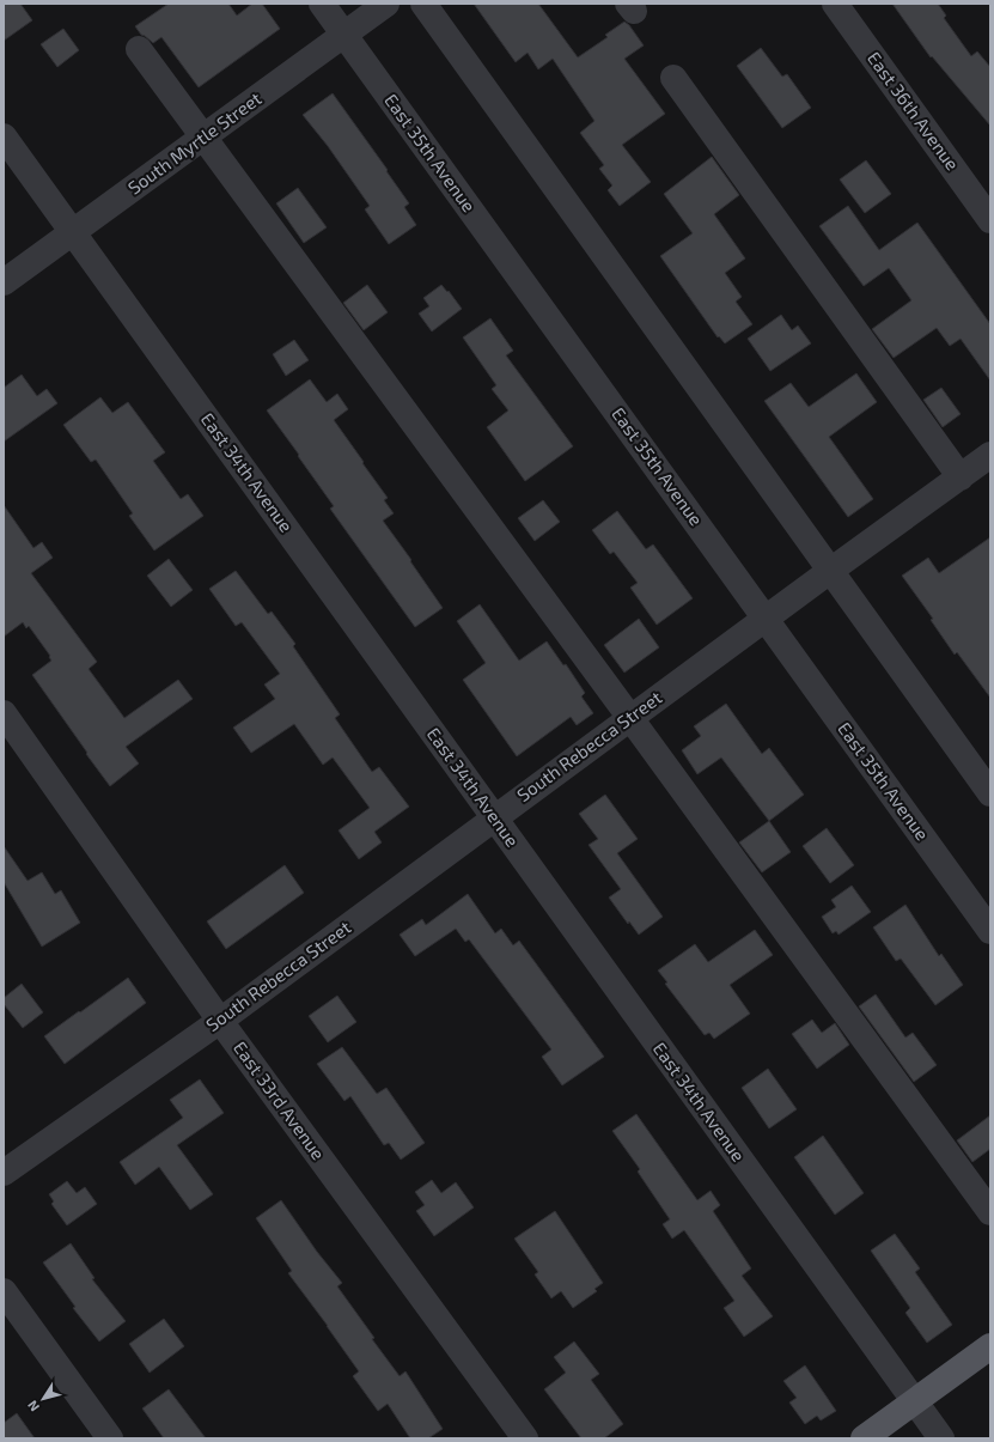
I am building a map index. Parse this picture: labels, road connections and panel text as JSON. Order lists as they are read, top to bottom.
{
  "streets": {
    "street": [
      "East 36th Avenue",
      "South Myrtle Street",
      "East 35th Avenue",
      "East 34th Avenue",
      "South Rebecca Street",
      "East 33rd Avenue"
    ]
  },
  "crossings": [
    ["South Myrtle Street", "East 35th Avenue"],
    ["South Myrtle Street", "East 34th Avenue"],
    ["East 35th Avenue", "South Rebecca Street"],
    ["East 34th Avenue", "South Rebecca Street"],
    ["South Rebecca Street", "East 33rd Avenue"]
  ],
  "north": "bottom left"
}
